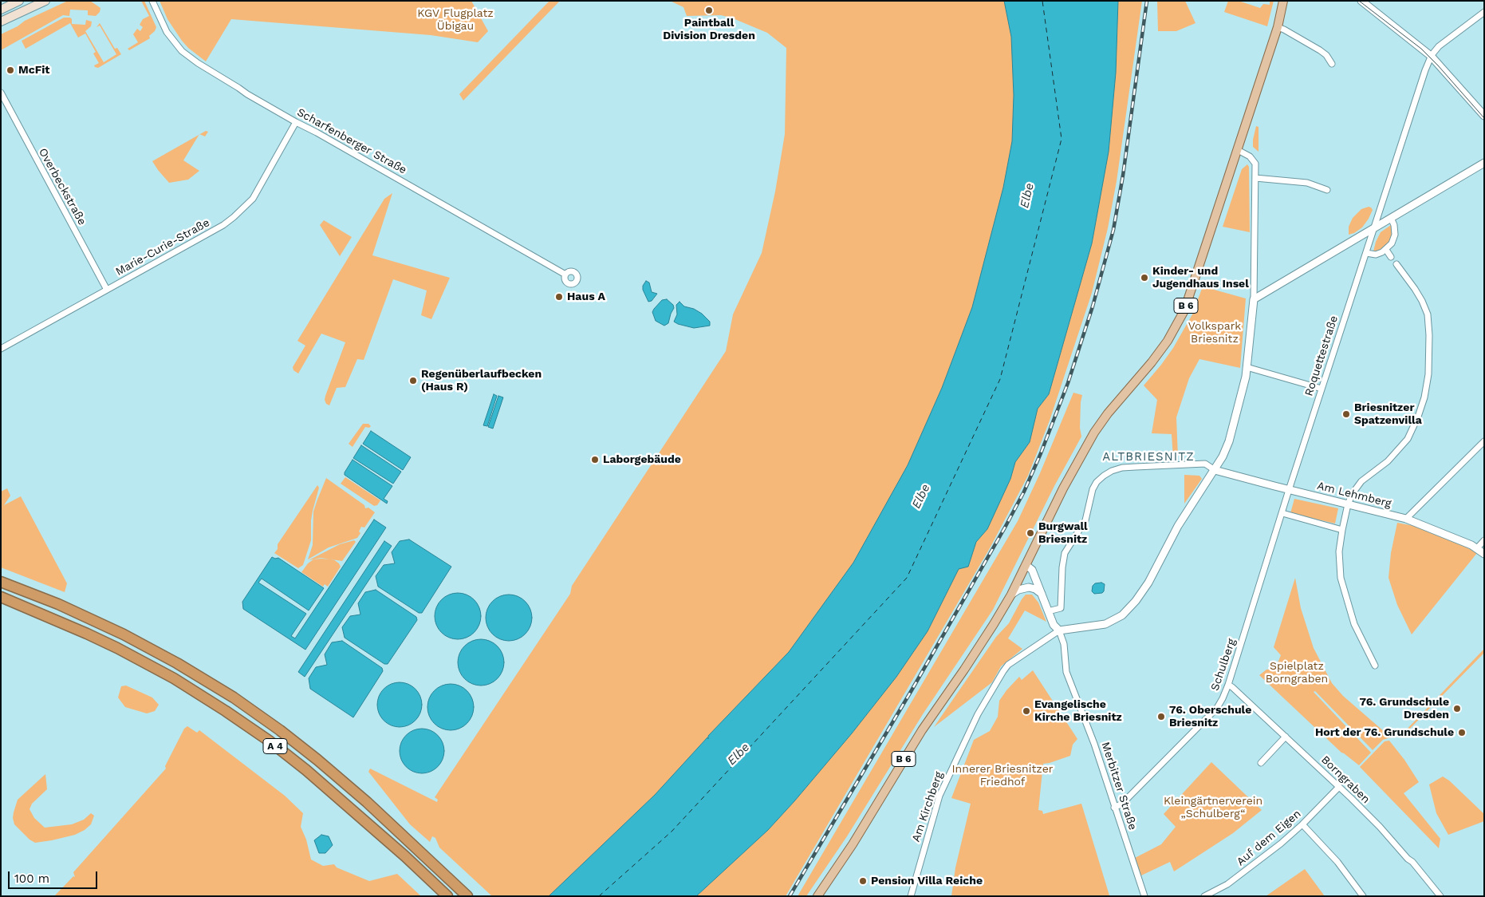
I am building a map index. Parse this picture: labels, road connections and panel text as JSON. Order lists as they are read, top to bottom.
{
  "streets": {
    "highway": ["A 4"],
    "main road": ["B 6"],
    "street": [
      "Scharfenberger Straße",
      "Overbeckstraße",
      "Marie-Curie-Straße",
      "Roquettestraße",
      "Am Lehmberg",
      "Schulberg",
      "Borngraben",
      "Merbitzer Straße",
      "Am Kirchberg",
      "Auf dem Eigen"
    ]
  },
  "crossings": [
    ["Scharfenberger Straße", "Marie-Curie-Straße"],
    ["Overbeckstraße", "Marie-Curie-Straße"],
    ["B 6", "Merbitzer Straße"],
    ["Roquettestraße", "Am Lehmberg"],
    ["Roquettestraße", "Schulberg"],
    ["Am Lehmberg", "Schulberg"],
    ["Schulberg", "Borngraben"],
    ["Schulberg", "Merbitzer Straße"],
    ["Borngraben", "Auf dem Eigen"],
    ["Merbitzer Straße", "Am Kirchberg"]
  ],
  "districts": ["ALTBRIESNITZ"],
  "water": ["Elbe"],
  "parks": [
    "KGV Flugplatz Übigau",
    "Volkspark Briesnitz",
    "Spielplatz Borngraben",
    "Innerer Briesnitzer Friedhof",
    "Kleingärtnerverein „Schulberg“"
  ],
  "places": [
    "Paintball Division Dresden",
    "McFit",
    "Kinder- und Jugendhaus Insel",
    "Haus A",
    "Regenüberlaufbecken (Haus R)",
    "Briesnitzer Spatzenvilla",
    "Laborgebäude",
    "Burgwall Briesnitz",
    "76. Grundschule Dresden",
    "Evangelische Kirche Briesnitz",
    "76. Oberschule Briesnitz",
    "Hort der 76. Grundschule",
    "Pension Villa Reiche"
  ],
  "scale_bar": "100 m"
}
